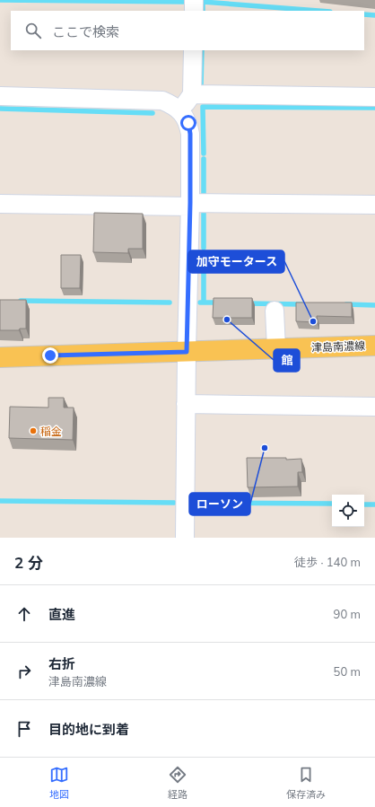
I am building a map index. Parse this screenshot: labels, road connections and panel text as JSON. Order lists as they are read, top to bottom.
{
  "streets": {
    "main road": ["津島南濃線"]
  },
  "places": [
    "館",
    "加守モータース",
    "稲金",
    "ローソン"
  ],
  "page": {
    "search": "ここで検索",
    "heading": ["2 分", "徒歩 · 140 m"],
    "list": [
      ["直進", "90 m"],
      ["右折", "津島南濃線", "50 m"],
      "目的地に到着"
    ],
    "nav": ["地図", "経路", "保存済み"]
  }
}
